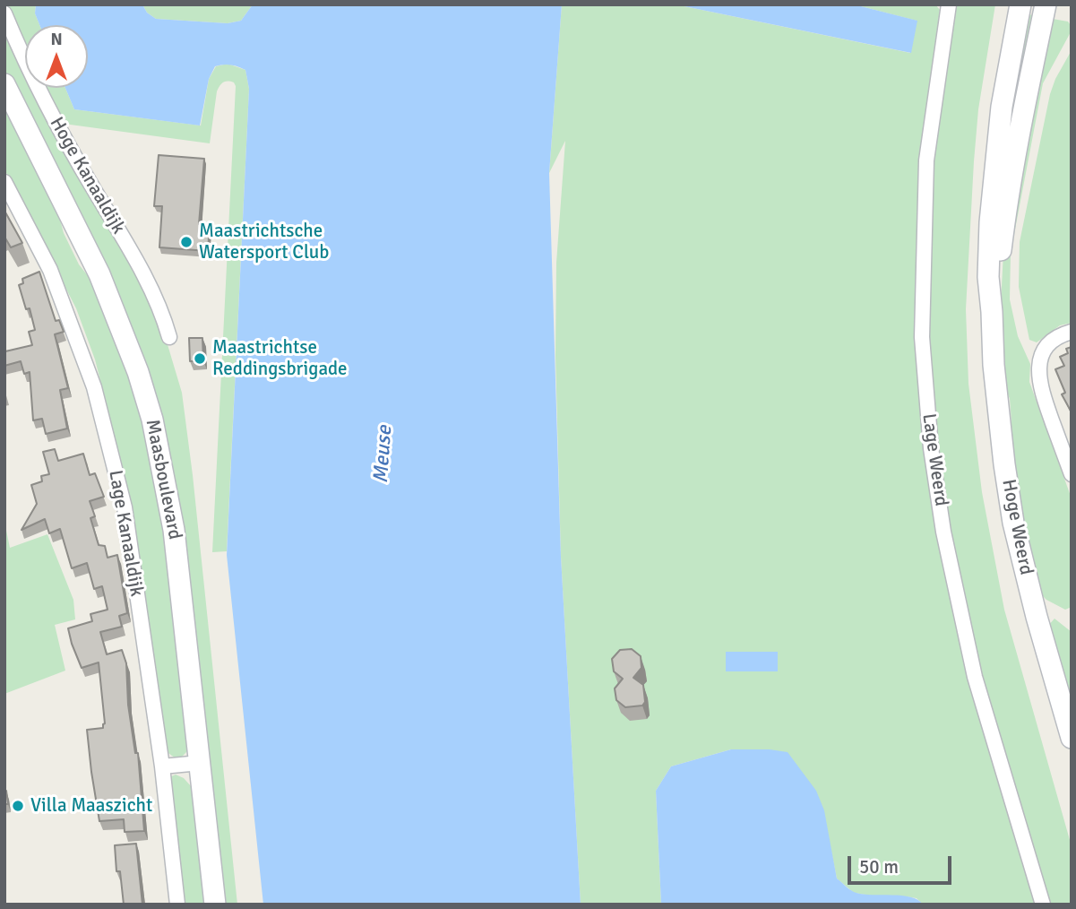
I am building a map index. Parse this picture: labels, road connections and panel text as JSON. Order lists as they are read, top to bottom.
{
  "streets": {
    "main road": ["Maasboulevard", "Hoge Weerd"],
    "street": ["Hoge Kanaaldijk", "Lage Weerd", "Lage Kanaaldijk"]
  },
  "water": ["Meuse"],
  "places": ["Maastrichtsche Watersport Club", "Maastrichtse Reddingsbrigade", "Villa Maaszicht"],
  "scale_bar": "50 m",
  "north": "top"
}
